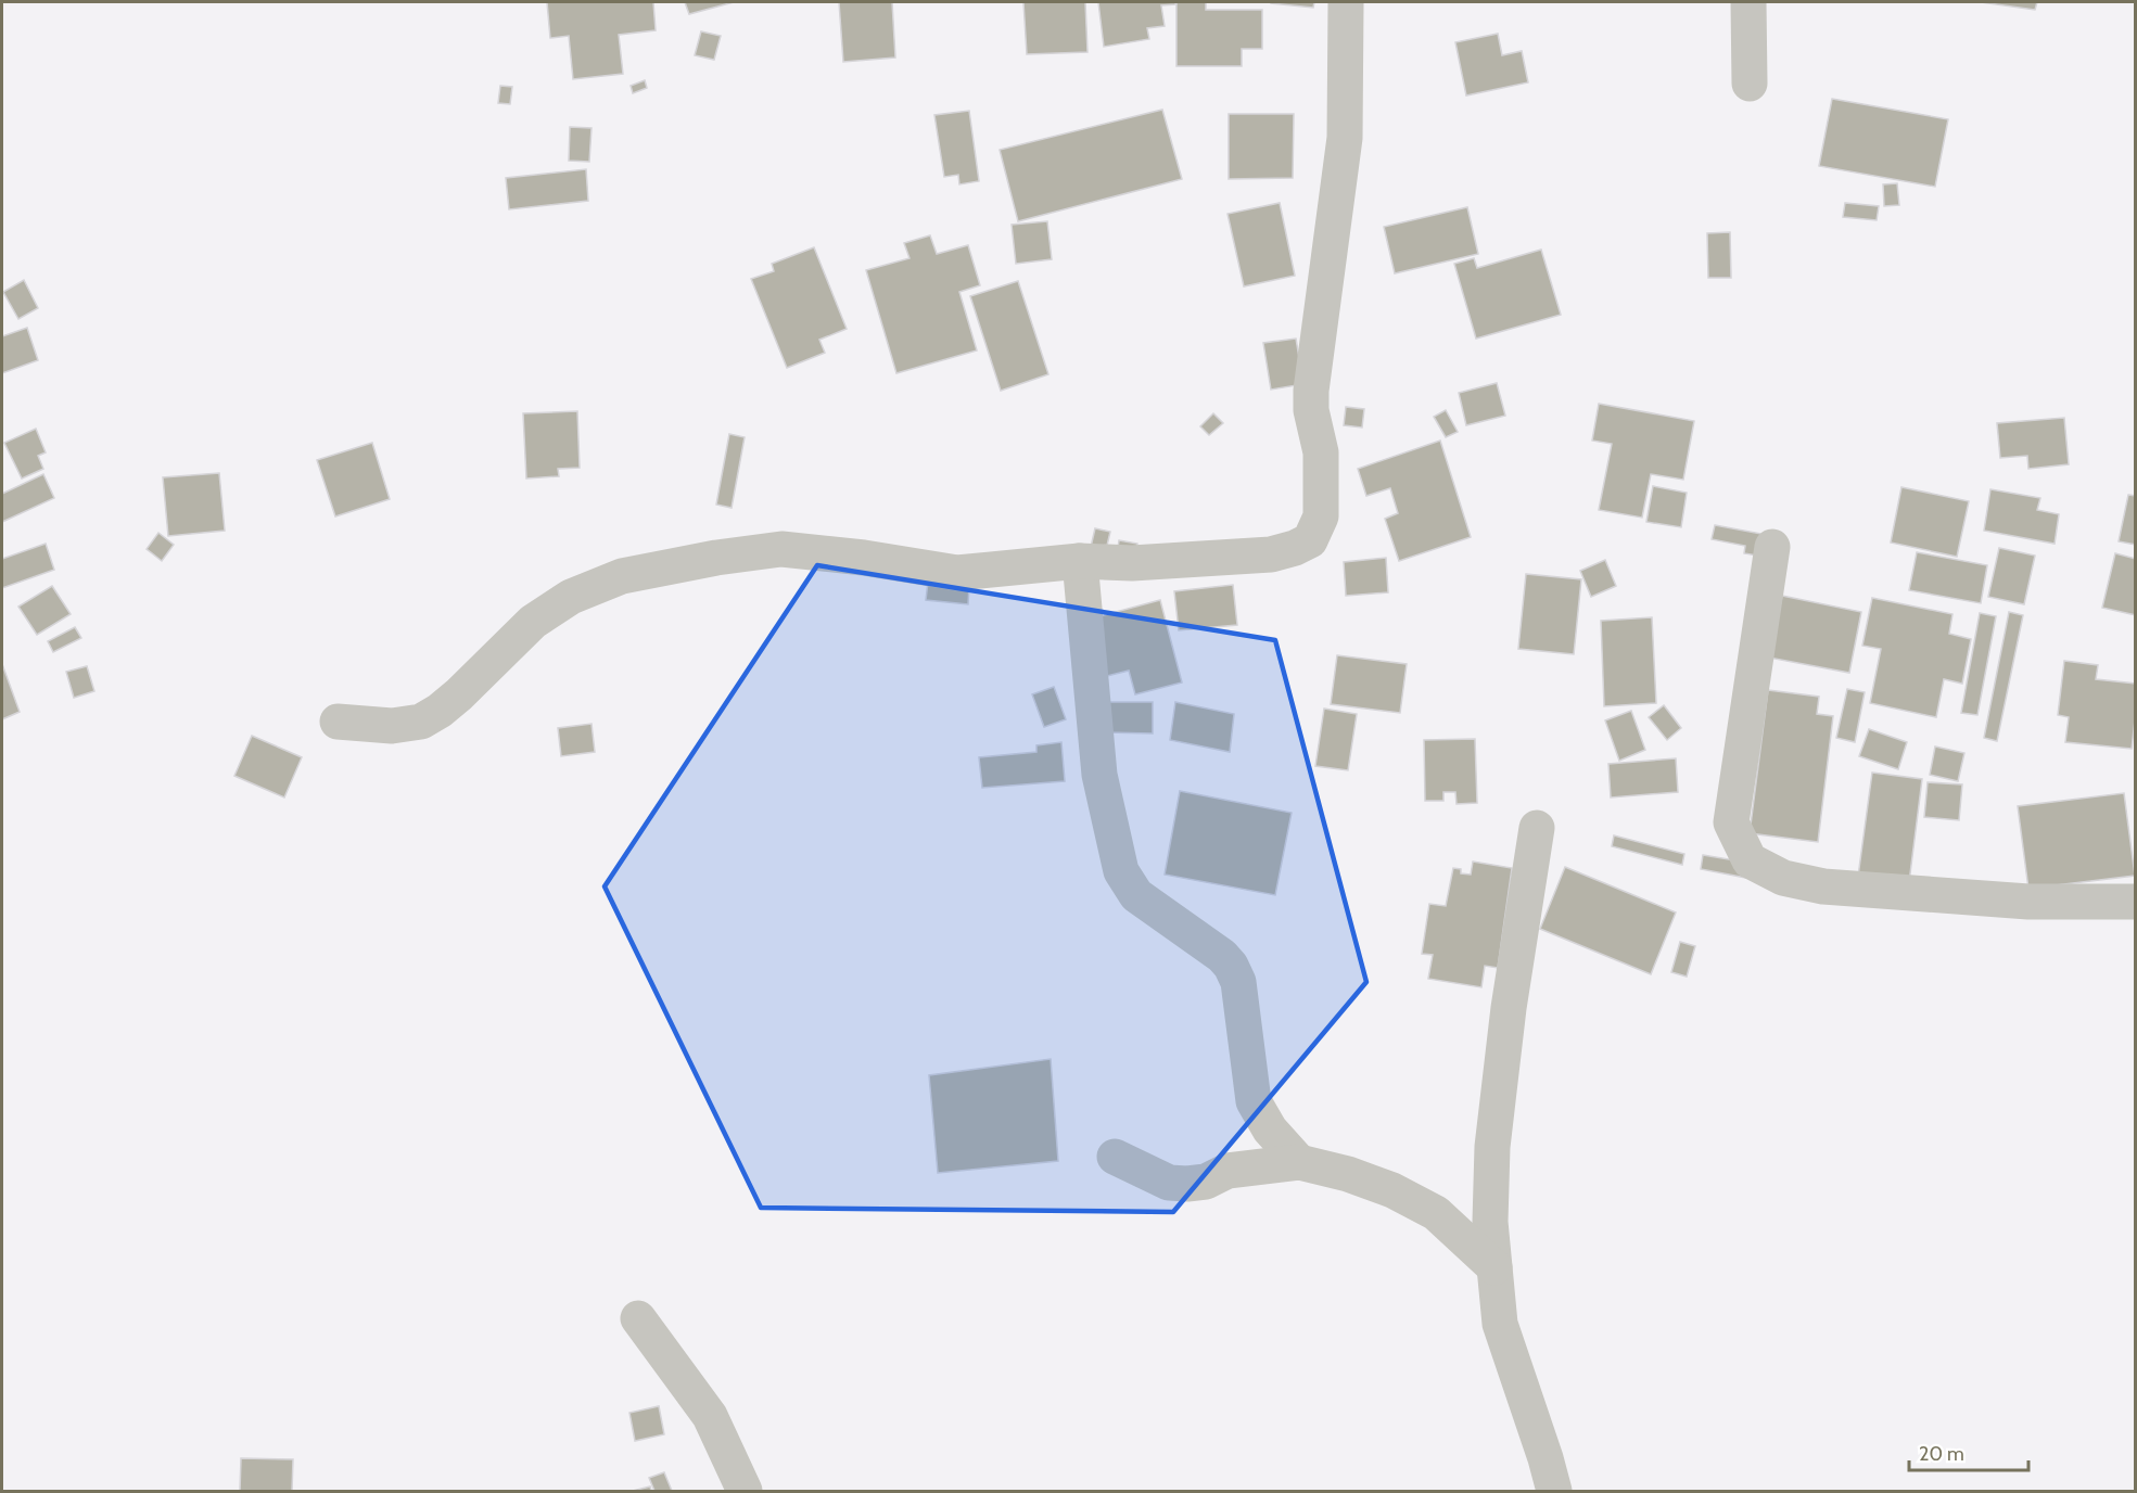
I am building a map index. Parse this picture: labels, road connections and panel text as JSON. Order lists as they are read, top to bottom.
{
  "scale_bar": "20 m"
}
